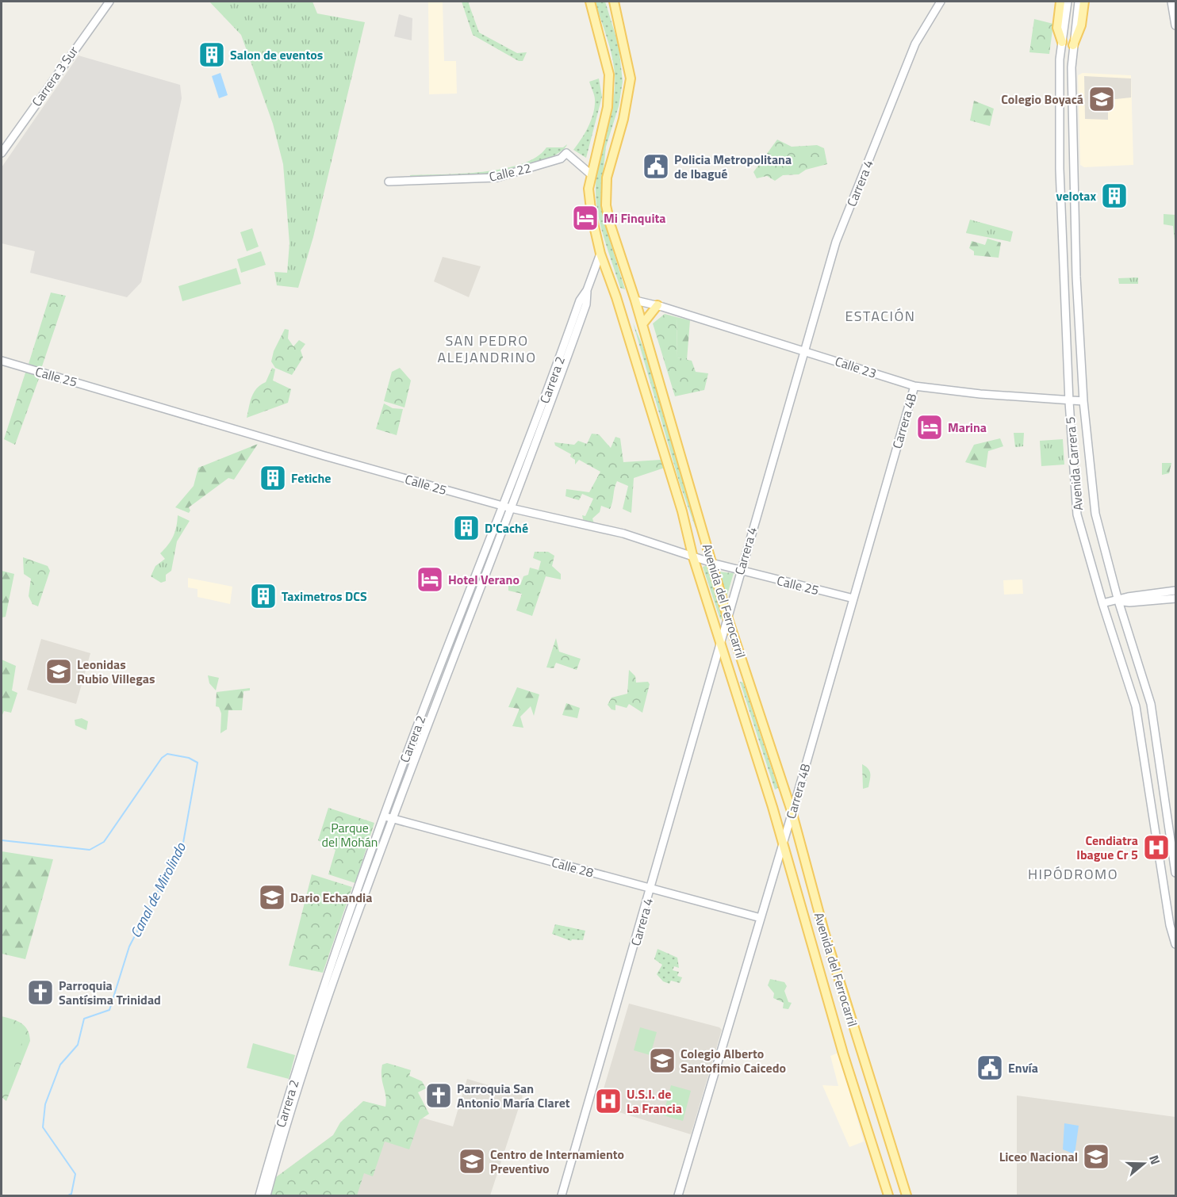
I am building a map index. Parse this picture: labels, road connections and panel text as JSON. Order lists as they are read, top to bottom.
{
  "streets": {
    "main road": [
      "Carrera 3 Sur",
      "Calle 22",
      "Carrera 4",
      "Calle 23",
      "Calle 25",
      "Carrera 2",
      "Carrera 4B",
      "Avenida Carrera 5",
      "Avenida del Ferrocarril",
      "Calle 28"
    ]
  },
  "crossings": [
    ["Carrera 4", "Calle 23"],
    ["Carrera 4", "Calle 25"],
    ["Carrera 4", "Avenida del Ferrocarril"],
    ["Carrera 4", "Calle 28"],
    ["Calle 23", "Carrera 4B"],
    ["Calle 23", "Avenida Carrera 5"],
    ["Calle 23", "Avenida del Ferrocarril"],
    ["Calle 25", "Carrera 2"],
    ["Calle 25", "Carrera 4B"],
    ["Calle 25", "Avenida del Ferrocarril"],
    ["Carrera 2", "Avenida del Ferrocarril"],
    ["Carrera 2", "Calle 28"],
    ["Carrera 4B", "Avenida del Ferrocarril"],
    ["Carrera 4B", "Calle 28"]
  ],
  "districts": ["ESTACIÓN", "SAN PEDRO ALEJANDRINO", "HIPÓDROMO"],
  "water": ["Canal de Mirolindo"],
  "parks": ["Parque del Mohán"],
  "places": {
    "building": [
      "Salon de eventos",
      "velotax",
      "Fetiche",
      "D'Caché",
      "Taximetros DCS"
    ],
    "school or university": [
      "Colegio Boyacá",
      "Leonidas Rubio Villegas",
      "Dario Echandia",
      "Colegio Alberto Santofimio Caicedo",
      "Liceo Nacional",
      "Centro de Internamiento Preventivo"
    ],
    "public building": ["Policia Metropolitana de Ibagué", "Envía"],
    "hotel": ["Mi Finquita", "Marina", "Hotel Verano"],
    "hospital": ["Cendiatra Ibague Cr 5", "U.S.I. de La Francia"],
    "church": ["Parroquia Santísima Trinidad", "Parroquia San Antonio María Claret"]
  },
  "north": "right"
}
